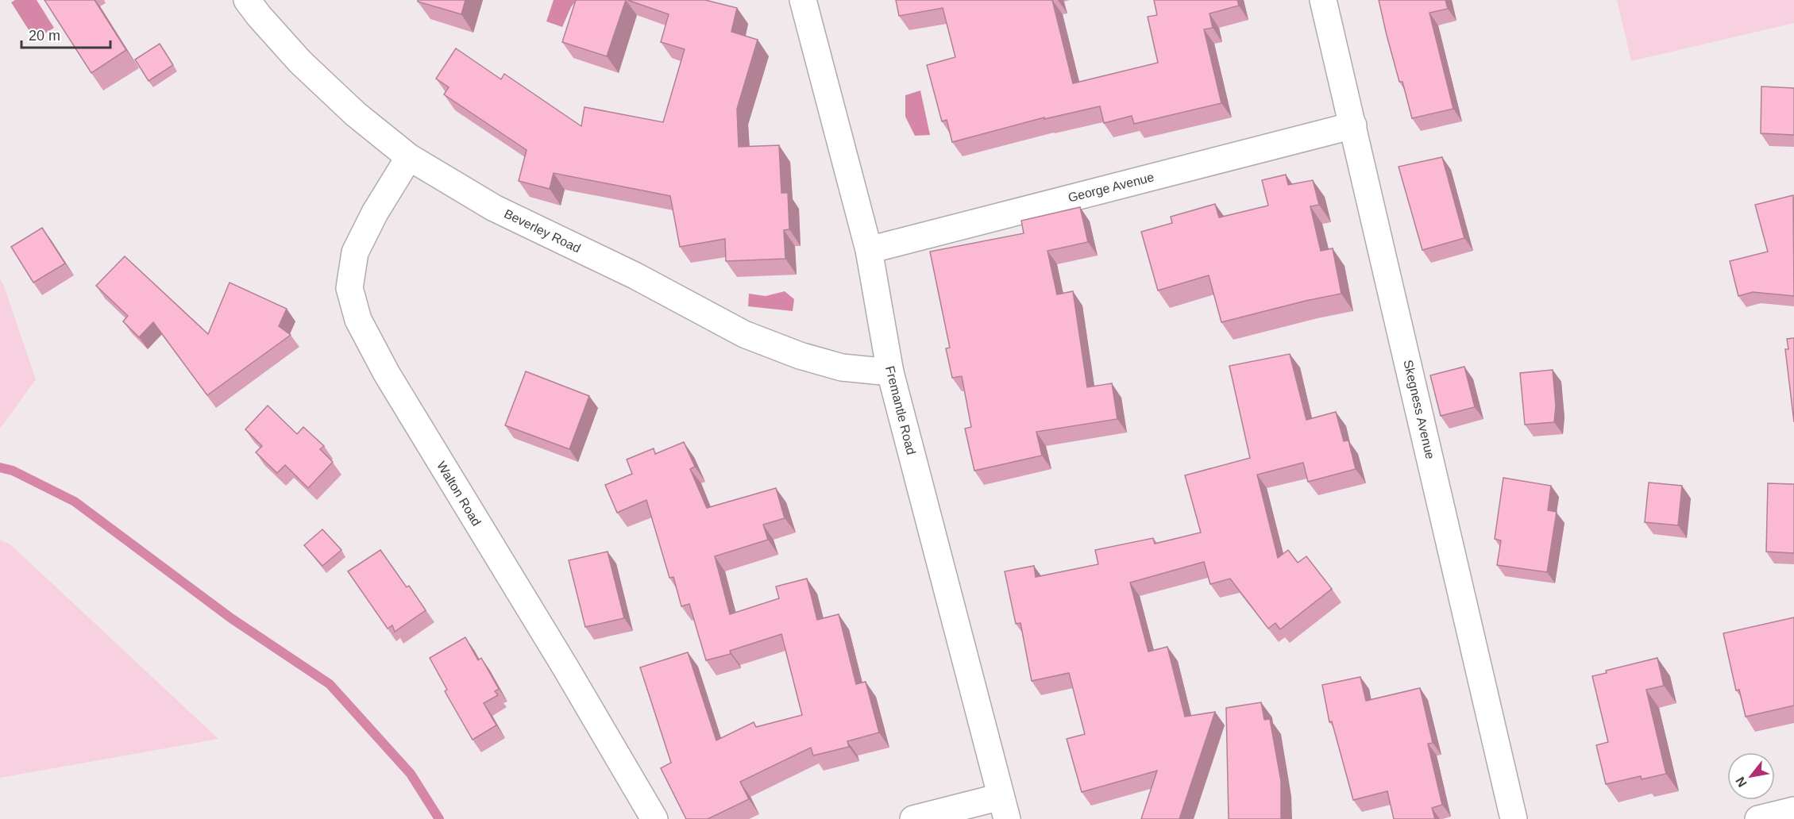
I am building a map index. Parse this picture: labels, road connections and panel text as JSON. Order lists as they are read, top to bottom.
{
  "streets": {
    "street": [
      "George Avenue",
      "Beverley Road",
      "Skegness Avenue",
      "Fremantle Road",
      "Walton Road"
    ]
  },
  "crossings": [
    ["George Avenue", "Skegness Avenue"],
    ["George Avenue", "Fremantle Road"],
    ["Beverley Road", "Fremantle Road"],
    ["Beverley Road", "Walton Road"]
  ],
  "scale_bar": "20 m",
  "north": "bottom left"
}
